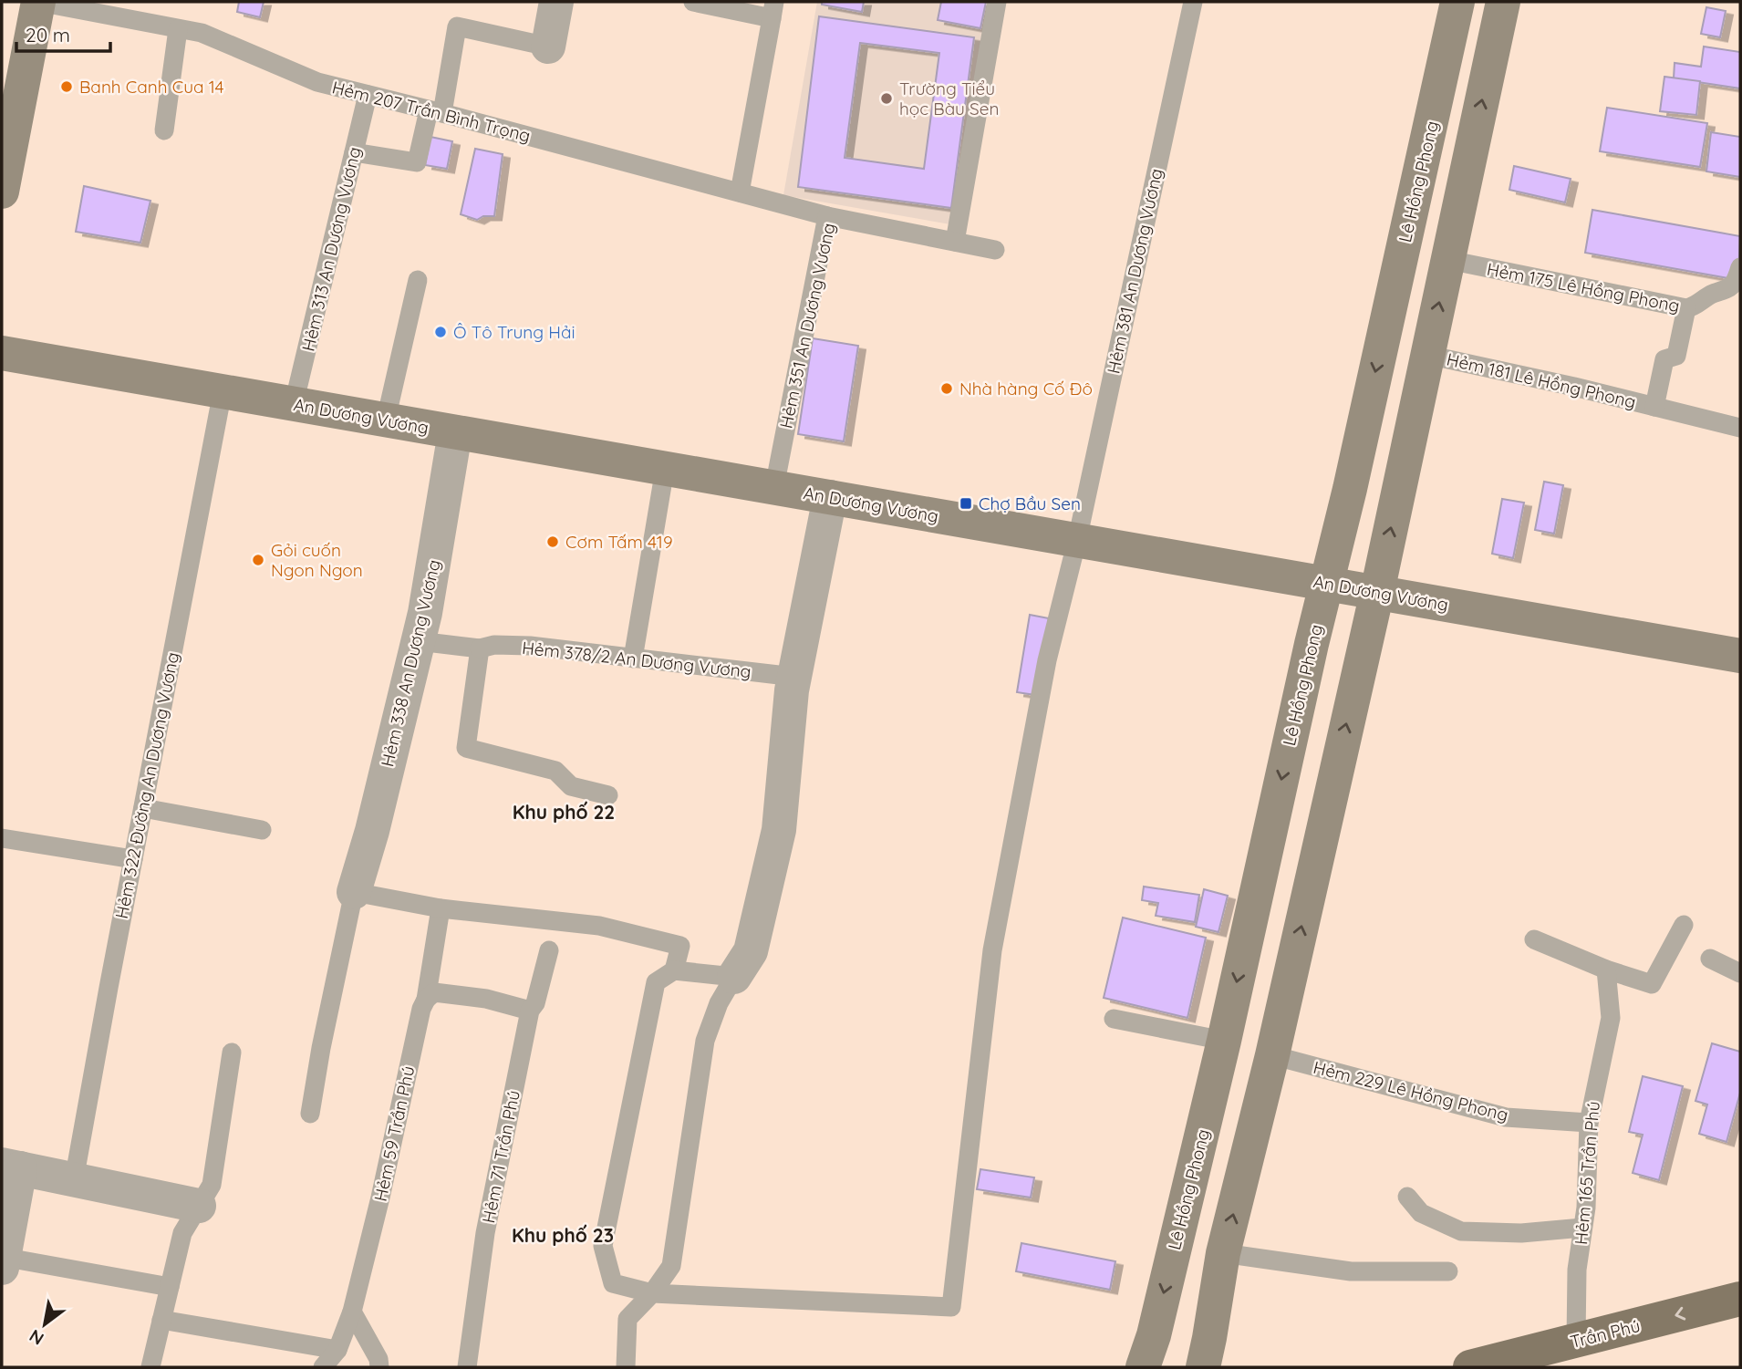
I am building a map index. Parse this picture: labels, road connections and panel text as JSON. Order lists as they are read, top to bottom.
{
  "streets": {
    "main road": ["Lê Hồng Phong", "An Dương Vương", "Trần Phú"],
    "street": ["Hẻm 338 An Dương Vương"],
    "lane": [
      "Hẻm 207 Trần Bình Trọng",
      "Hẻm 313 An Dương Vương",
      "Hẻm 381 An Dương Vương",
      "Hẻm 175 Lê Hồng Phong",
      "Hẻm 351 An Dương Vương",
      "Hẻm 181 Lê Hồng Phong",
      "Hẻm 378/2 An Dương Vương",
      "Hẻm 322 Đường An Dương Vương",
      "Hẻm 229 Lê Hồng Phong",
      "Hẻm 59 Trần Phú",
      "Hẻm 71 Trần Phú",
      "Hẻm 165 Trần Phú"
    ]
  },
  "crossings": [
    ["Hẻm 207 Trần Bình Trọng", "Hẻm 313 An Dương Vương"],
    ["Hẻm 207 Trần Bình Trọng", "Hẻm 351 An Dương Vương"],
    ["Lê Hồng Phong", "An Dương Vương"],
    ["Hẻm 313 An Dương Vương", "An Dương Vương"],
    ["Hẻm 381 An Dương Vương", "An Dương Vương"],
    ["Hẻm 175 Lê Hồng Phong", "Hẻm 181 Lê Hồng Phong"],
    ["Hẻm 351 An Dương Vương", "An Dương Vương"],
    ["An Dương Vương", "Hẻm 338 An Dương Vương"],
    ["An Dương Vương", "Hẻm 322 Đường An Dương Vương"],
    ["Hẻm 378/2 An Dương Vương", "Hẻm 338 An Dương Vương"],
    ["Hẻm 229 Lê Hồng Phong", "Hẻm 165 Trần Phú"],
    ["Hẻm 165 Trần Phú", "Trần Phú"]
  ],
  "one_way": ["Trần Phú"],
  "districts": ["Khu phố 22", "Khu phố 23"],
  "places": {
    "other": [
      "Banh Canh Cua 14",
      "Trường Tiểu học Bàu Sen",
      "Ô Tô Trung Hải",
      "Nhà hàng Cố Đô",
      "Cơm Tấm 419",
      "Gỏi cuốn Ngon Ngon"
    ],
    "transit": ["Chợ Bầu Sen"]
  },
  "scale_bar": "20 m",
  "north": "bottom left"
}
